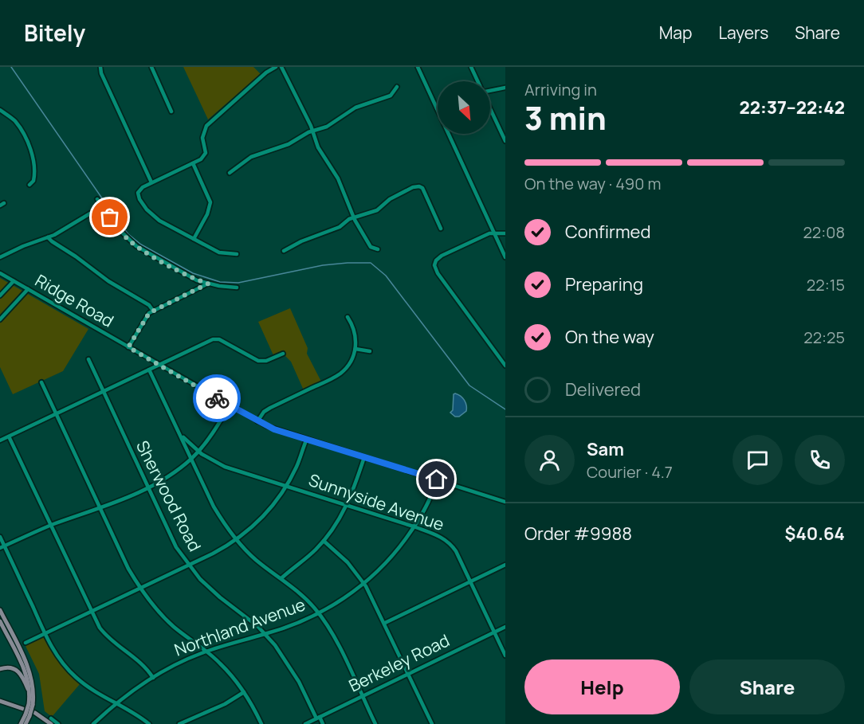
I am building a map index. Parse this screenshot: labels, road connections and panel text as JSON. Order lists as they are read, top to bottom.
{
  "streets": {
    "street": [
      "Ridge Road",
      "Sherwood Road",
      "Sunnyside Avenue",
      "Northland Avenue",
      "Berkeley Road"
    ]
  },
  "crossings": [
    ["Ridge Road", "Northland Avenue"],
    ["Sherwood Road", "Northland Avenue"],
    ["Sherwood Road", "Berkeley Road"],
    ["Sunnyside Avenue", "Northland Avenue"],
    ["Sunnyside Avenue", "Berkeley Road"]
  ],
  "north": "bottom right",
  "page": {
    "header": "Bitely",
    "nav": ["Map", "Layers", "Share"],
    "heading": ["3 min", "Arriving in", "22:37–22:42"],
    "panel": [
      "Sam",
      "Courier · 4.7",
      "Order #9988",
      "$40.64"
    ],
    "bar": "On the way · 490 m",
    "list": [
      ["Confirmed", "22:08"],
      ["Preparing", "22:15"],
      ["On the way", "22:25"],
      "Delivered"
    ],
    "buttons": ["Help", "Share"]
  }
}
